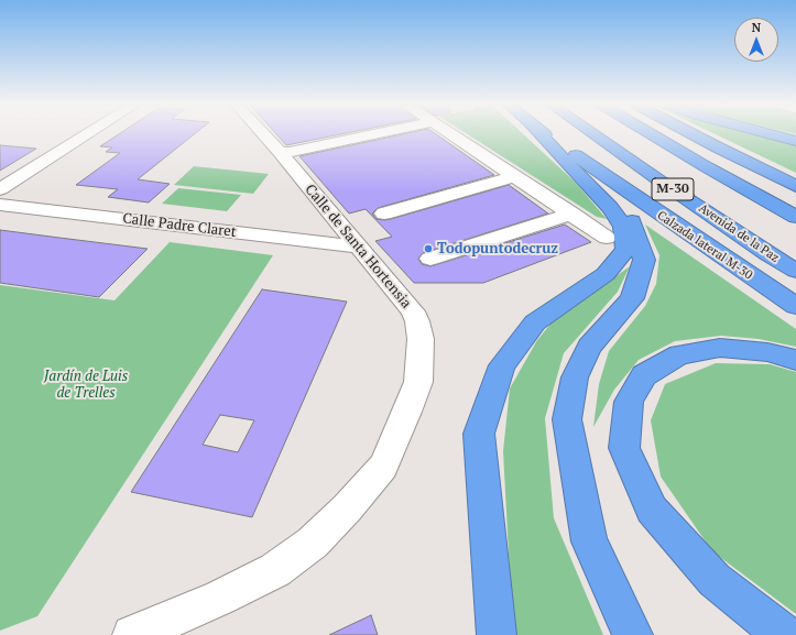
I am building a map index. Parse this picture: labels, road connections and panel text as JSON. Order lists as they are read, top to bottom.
{
  "streets": {
    "highway": ["M-30", "Avenida de la Paz", "Calzada lateral M-30"],
    "street": ["Calle Padre Claret", "Calle de Santa Hortensia"]
  },
  "crossings": [
    ["Calle Padre Claret", "Calle de Santa Hortensia"]
  ],
  "parks": ["Jardín de Luis de Trelles"],
  "places": ["Todopuntodecruz"],
  "north": "top"
}
